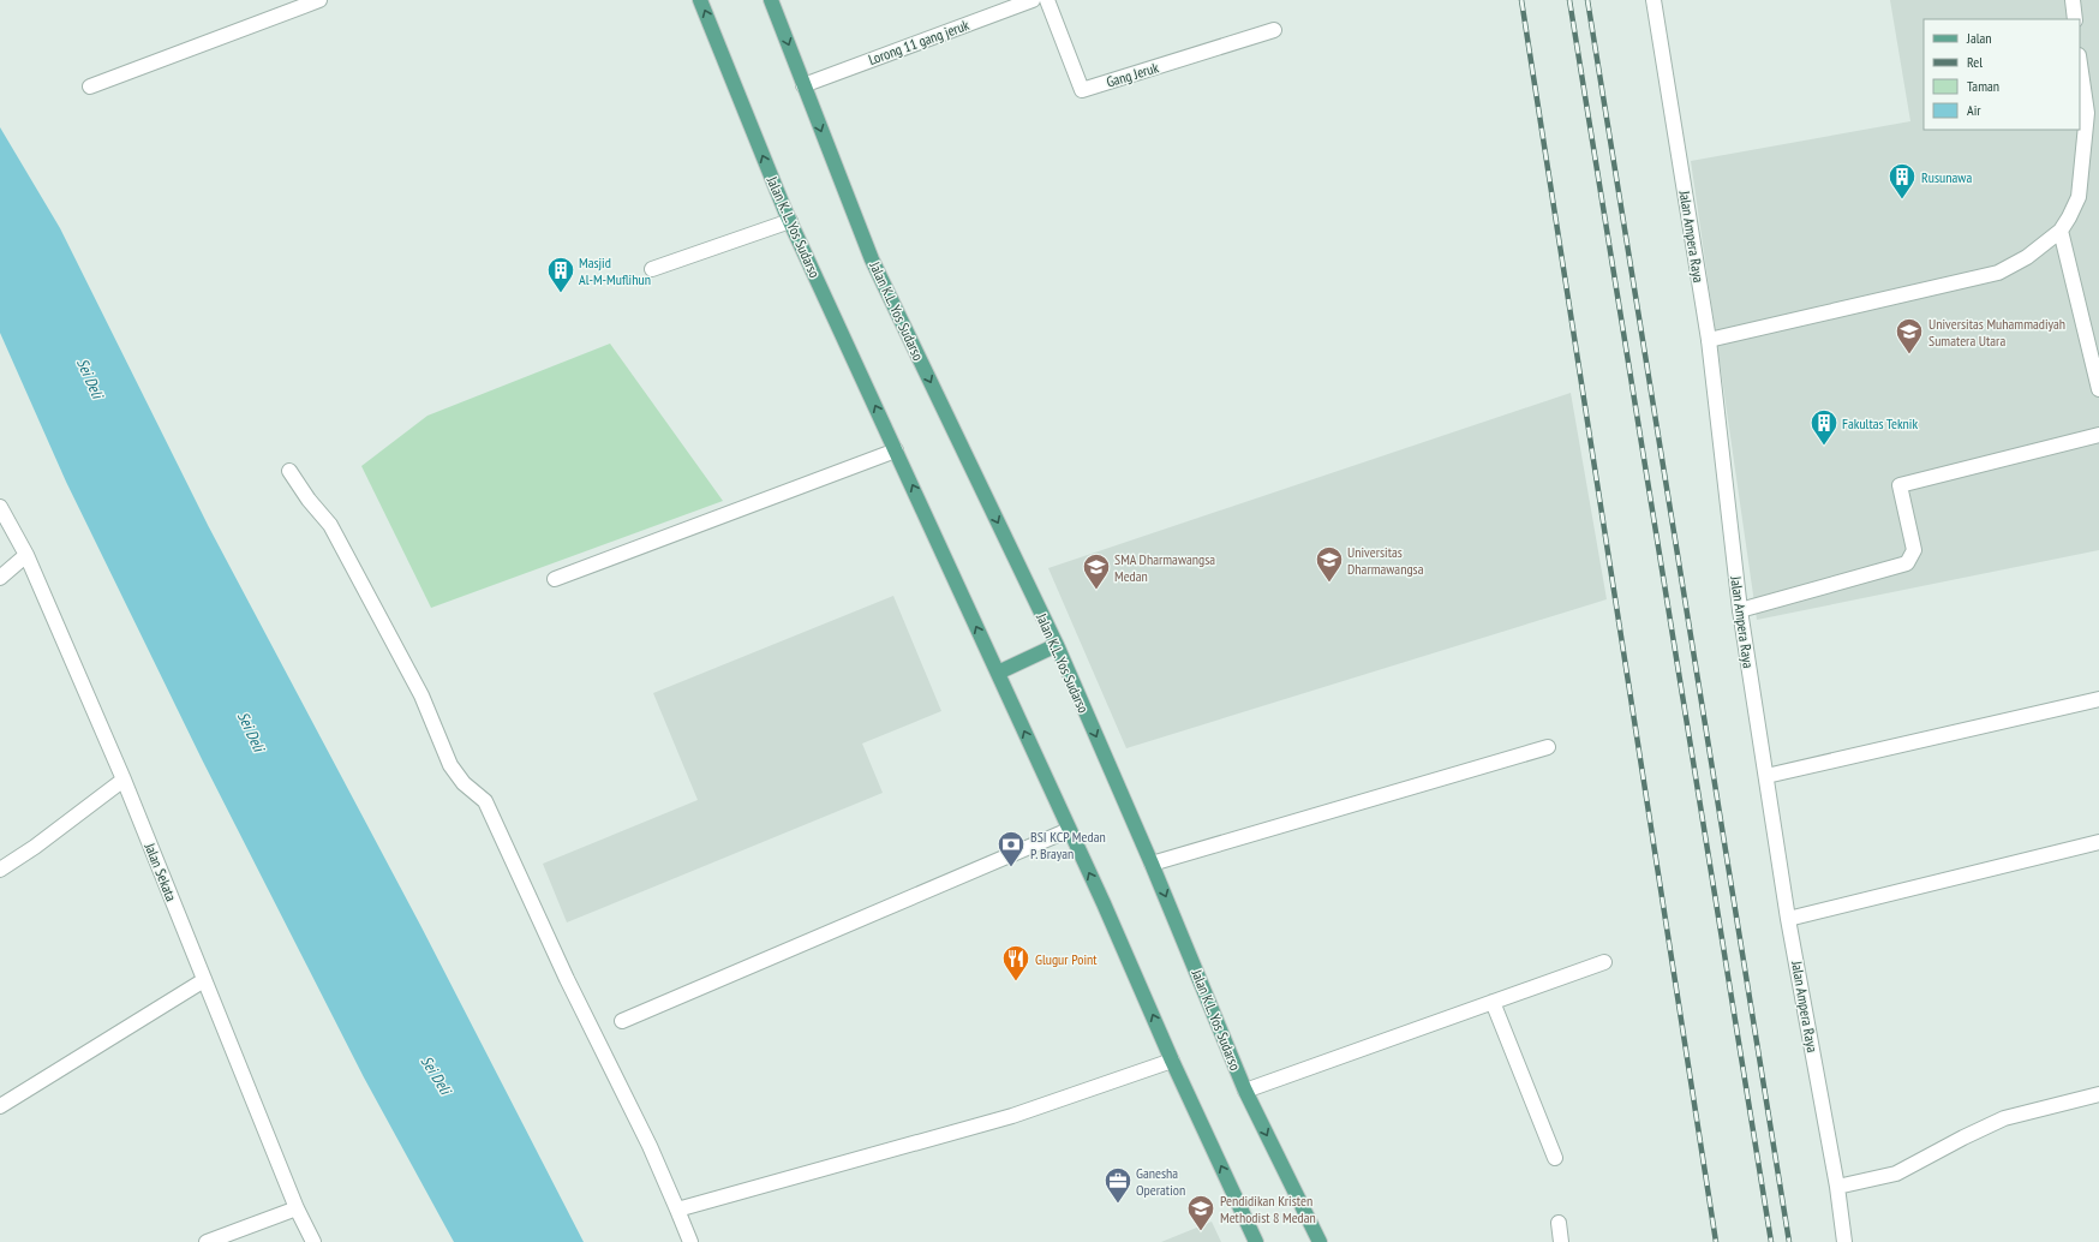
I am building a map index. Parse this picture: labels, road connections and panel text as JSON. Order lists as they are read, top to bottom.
{
  "streets": {
    "main road": ["Jalan K. L. Yos Sudarso", "Jalan K.L. Yos Sudarso"],
    "street": [
      "Lorong 11 gang jeruk",
      "Gang Jeruk",
      "Jalan Ampera Raya",
      "Jalan Sekata"
    ]
  },
  "crossings": [
    ["Lorong 11 gang jeruk", "Jalan K.L. Yos Sudarso"]
  ],
  "one_way": ["Jalan K. L. Yos Sudarso"],
  "water": ["Sei Deli"],
  "places": {
    "building": ["Rusunawa", "Masjid Al-M-Muflihun", "Fakultas Teknik"],
    "school or university": [
      "Universitas Muhammadiyah Sumatera Utara",
      "Universitas Dharmawangsa",
      "SMA Dharmawangsa Medan",
      "Pendidikan Kristen Methodist 8 Medan"
    ],
    "bank": ["BSI KCP Medan P. Brayan"],
    "restaurant": ["Glugur Point"],
    "office": ["Ganesha Operation"]
  },
  "legend": [
    "Jalan",
    "Rel",
    "Taman",
    "Air"
  ]
}
